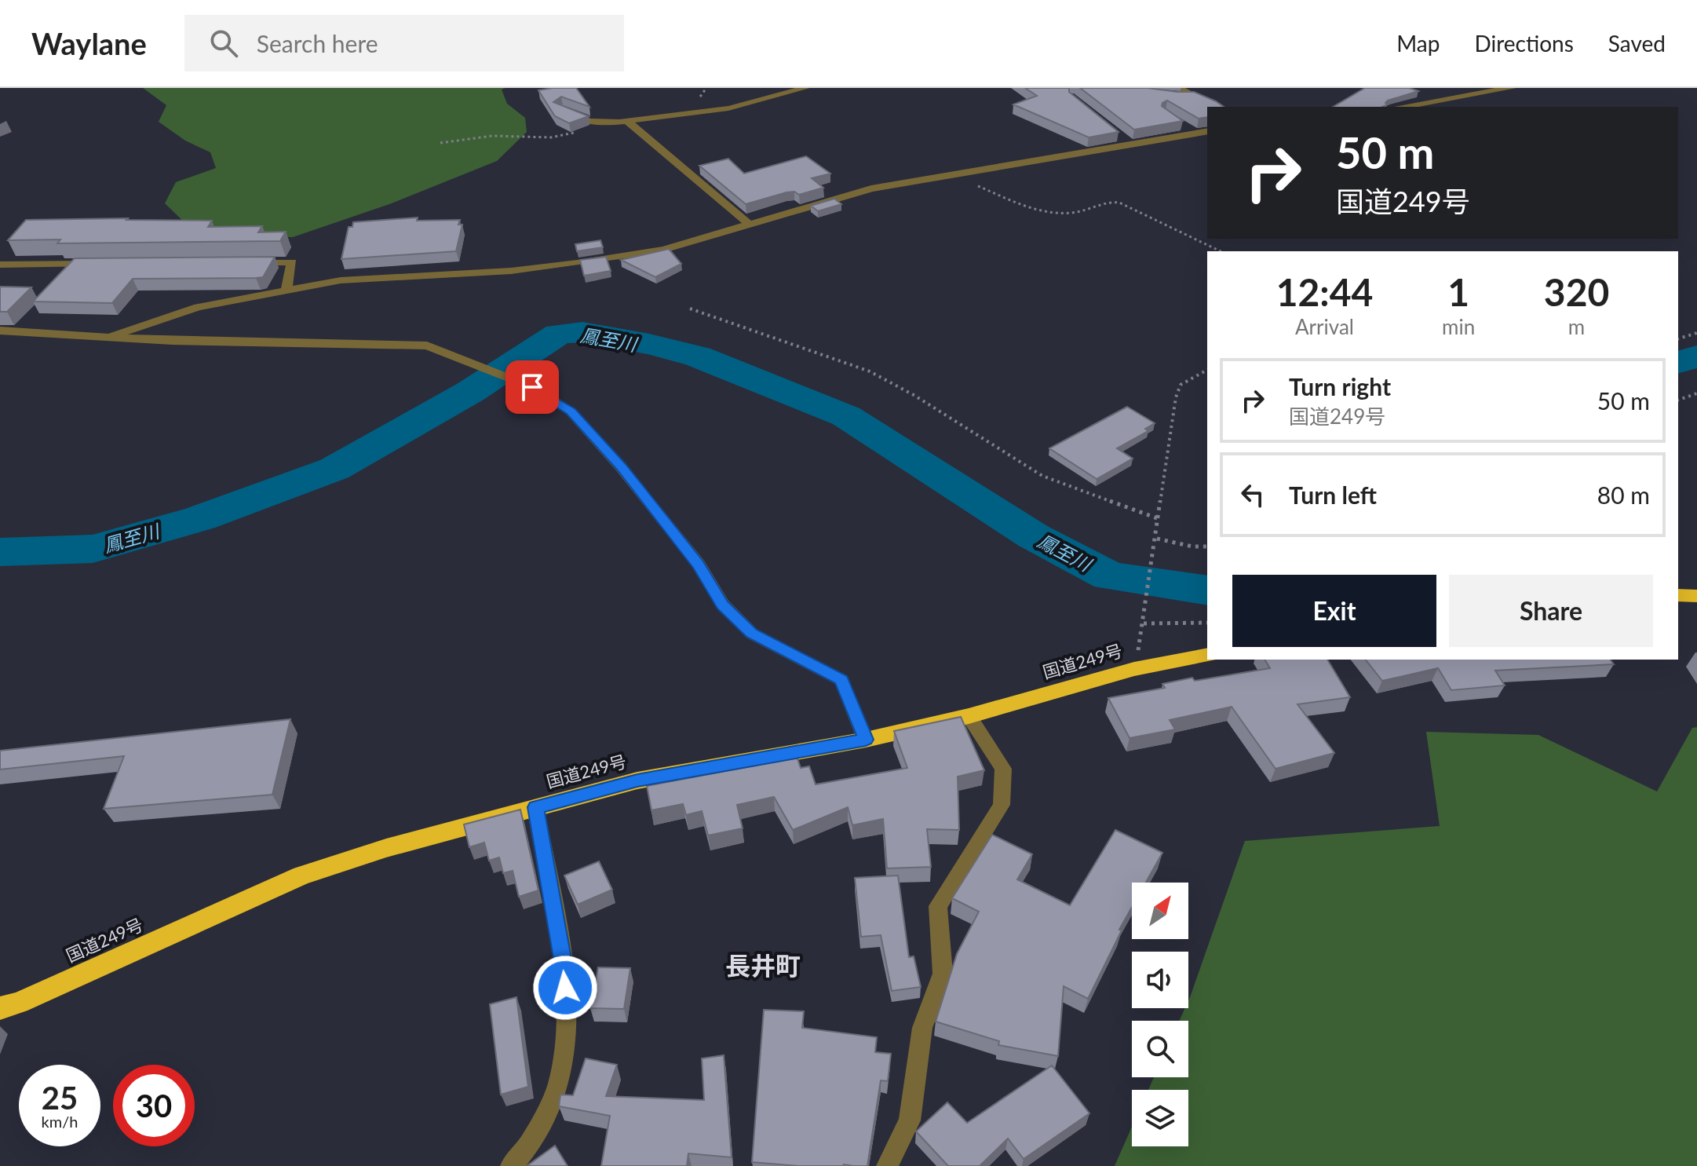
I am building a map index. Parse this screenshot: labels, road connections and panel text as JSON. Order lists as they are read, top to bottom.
{
  "streets": {
    "highway": ["国道249号"]
  },
  "districts": ["長井町"],
  "water": ["鳳至川"],
  "north": "top right",
  "page": {
    "header": "Waylane",
    "search": "Search here",
    "nav": ["Map", "Directions", "Saved"],
    "turn": ["50 m", "国道249号"],
    "eta": [
      "12:44",
      "Arrival",
      "1",
      "min",
      "320",
      "m"
    ],
    "list": [
      {
        "name": "Turn right",
        "note": "国道249号",
        "value": "50 m"
      },
      {
        "name": "Turn left",
        "value": "80 m"
      }
    ],
    "buttons": ["Exit", "Share"],
    "speed": "25 km/h",
    "limit": "30"
  }
}
